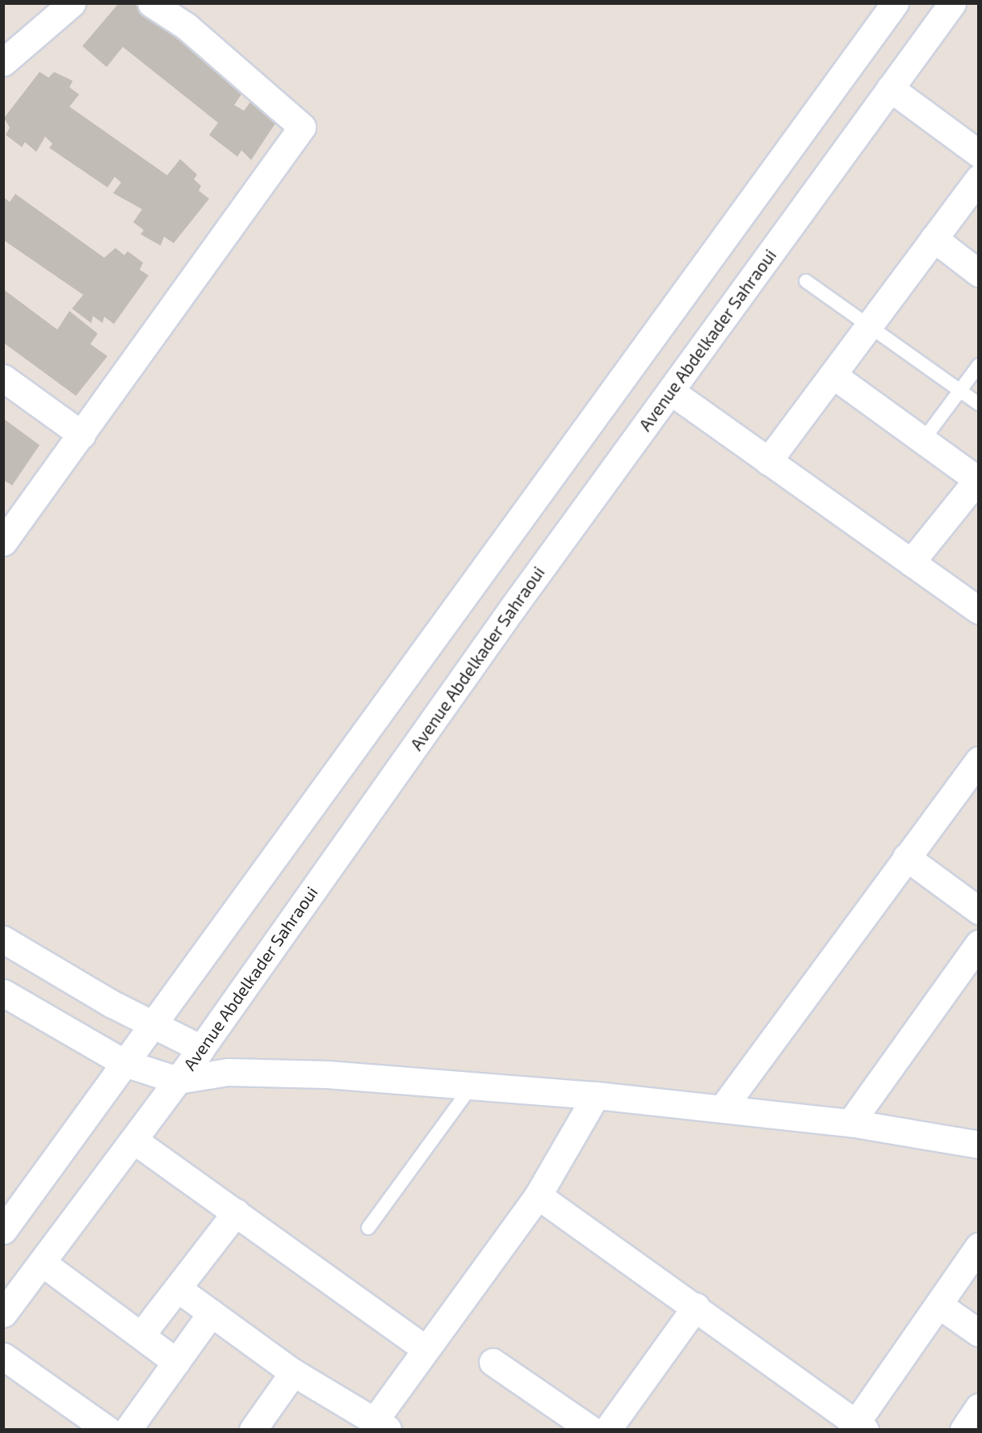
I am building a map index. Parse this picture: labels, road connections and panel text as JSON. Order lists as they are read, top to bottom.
{
  "streets": {
    "street": ["Avenue Abdelkader Sahraoui"]
  }
}
